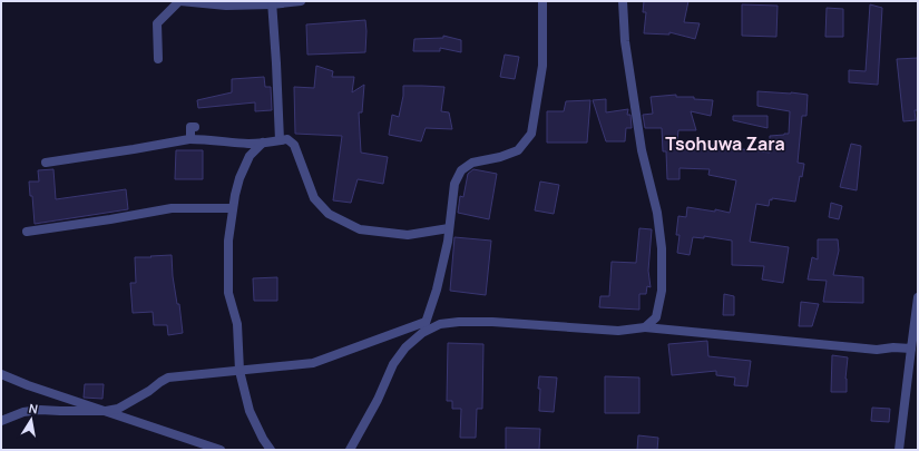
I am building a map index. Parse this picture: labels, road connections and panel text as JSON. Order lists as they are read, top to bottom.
{
  "districts": ["Tsohuwa Zara"],
  "north": "top"
}
